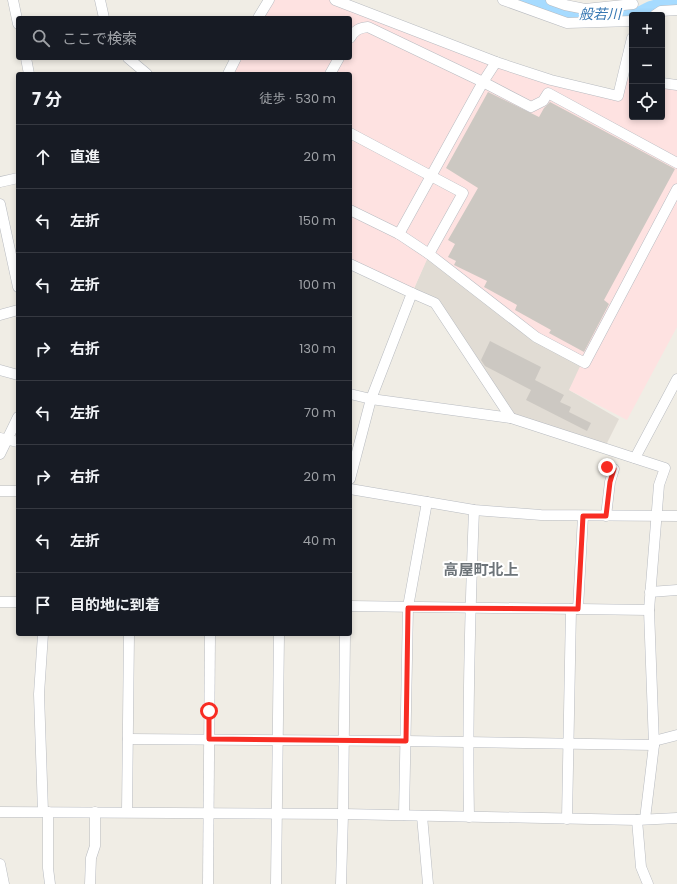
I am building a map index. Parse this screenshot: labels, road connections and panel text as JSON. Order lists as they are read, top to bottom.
{
  "districts": ["高屋町北上"],
  "water": ["般若川"],
  "page": {
    "map_buttons": ["+", "−"],
    "search": "ここで検索",
    "heading": ["7 分", "徒歩 · 530 m"],
    "list": [
      ["直進", "20 m"],
      ["左折", "150 m"],
      ["左折", "100 m"],
      ["右折", "130 m"],
      ["左折", "70 m"],
      ["右折", "20 m"],
      ["左折", "40 m"],
      "目的地に到着"
    ]
  }
}
